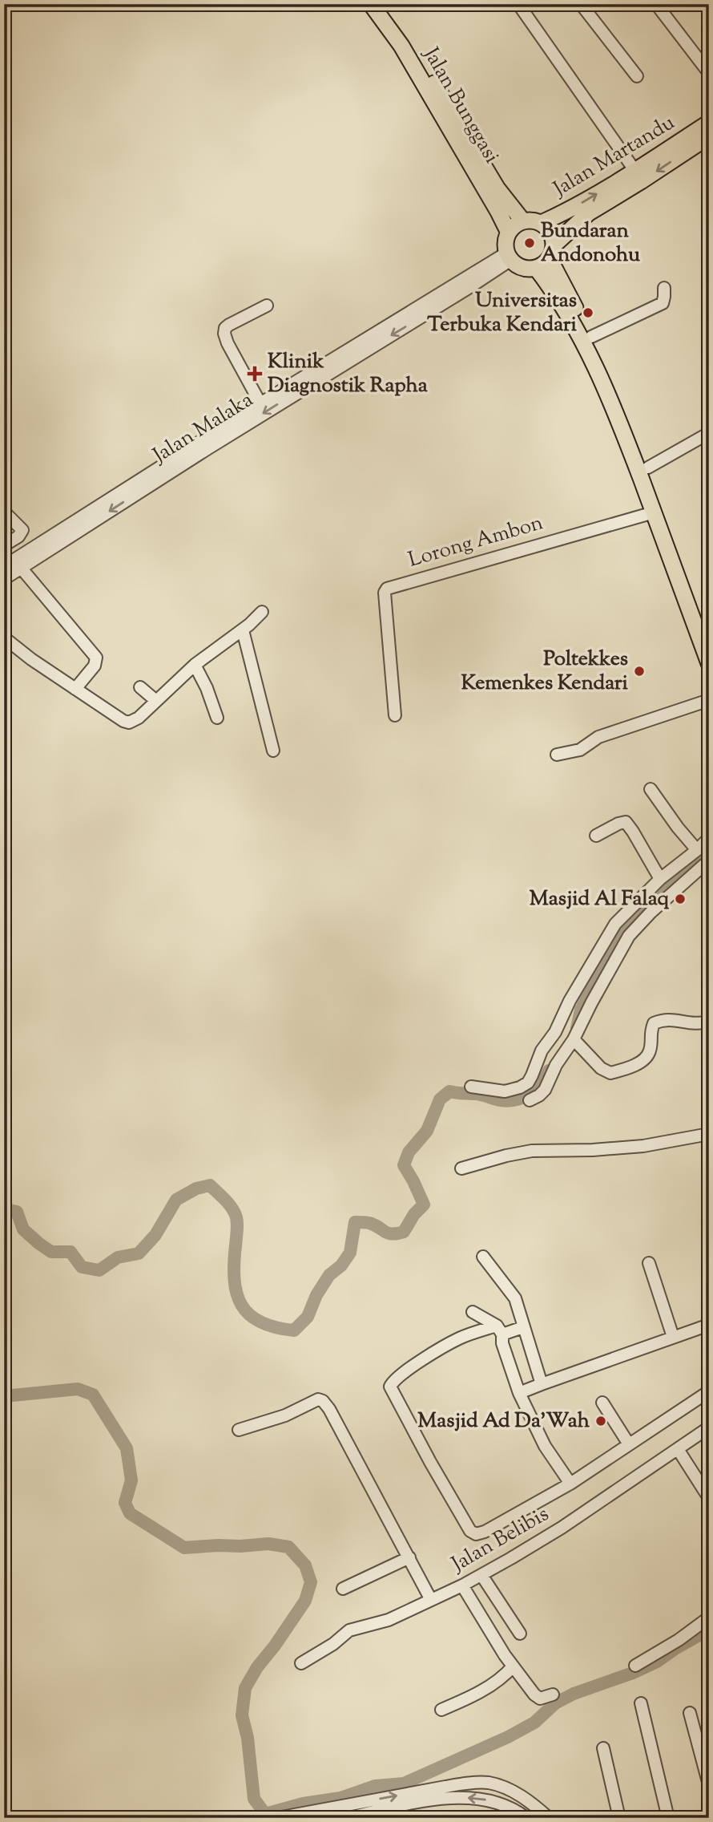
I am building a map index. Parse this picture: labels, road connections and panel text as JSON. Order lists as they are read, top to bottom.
{
  "streets": {
    "highway": ["Jalan Bunggasi", "Jalan Martandu"],
    "street": ["Jalan Malaka", "Lorong Ambon", "Jalan Belibis"]
  },
  "crossings": [
    ["Jalan Bunggasi", "Jalan Martandu"],
    ["Jalan Bunggasi", "Jalan Malaka"],
    ["Jalan Martandu", "Jalan Malaka"]
  ],
  "places": {
    "other": [
      "Bundaran Andonohu",
      "Universitas Terbuka Kendari",
      "Poltekkes Kemenkes Kendari",
      "Masjid Al Falaq",
      "Masjid Ad Da'Wah"
    ],
    "health": ["Klinik Diagnostik Rapha"]
  }
}
